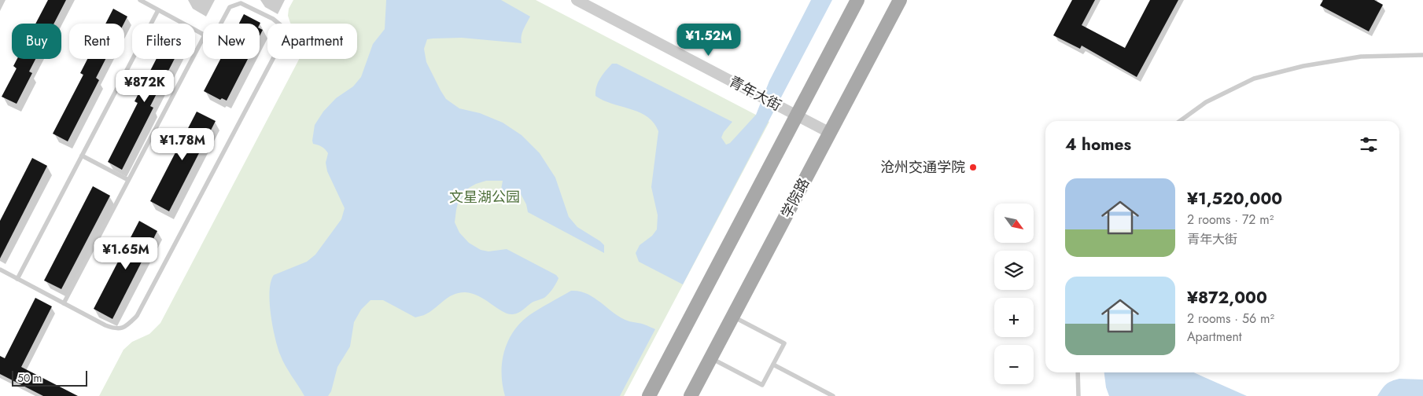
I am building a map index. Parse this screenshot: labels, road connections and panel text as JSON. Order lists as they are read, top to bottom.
{
  "streets": {
    "main road": ["学院路"],
    "street": ["青年大街"]
  },
  "crossings": [
    ["青年大街", "学院路"]
  ],
  "parks": ["文星湖公园"],
  "places": ["沧州交通学院"],
  "scale_bar": "50 m",
  "north": "bottom right",
  "page": {
    "price": [
      "¥1.52M",
      "¥872K",
      "¥1.78M",
      "¥1.65M"
    ],
    "chip": [
      "Buy",
      "Rent",
      "Filters",
      "New",
      "Apartment"
    ],
    "heading": "4 homes",
    "list": [
      {
        "name": "¥1,520,000",
        "note": "2 rooms · 72 m² · 青年大街"
      },
      {
        "name": "¥872,000",
        "note": "2 rooms · 56 m² · Apartment"
      }
    ],
    "map_buttons": ["+", "−"],
    "scale": "50 m"
  }
}
